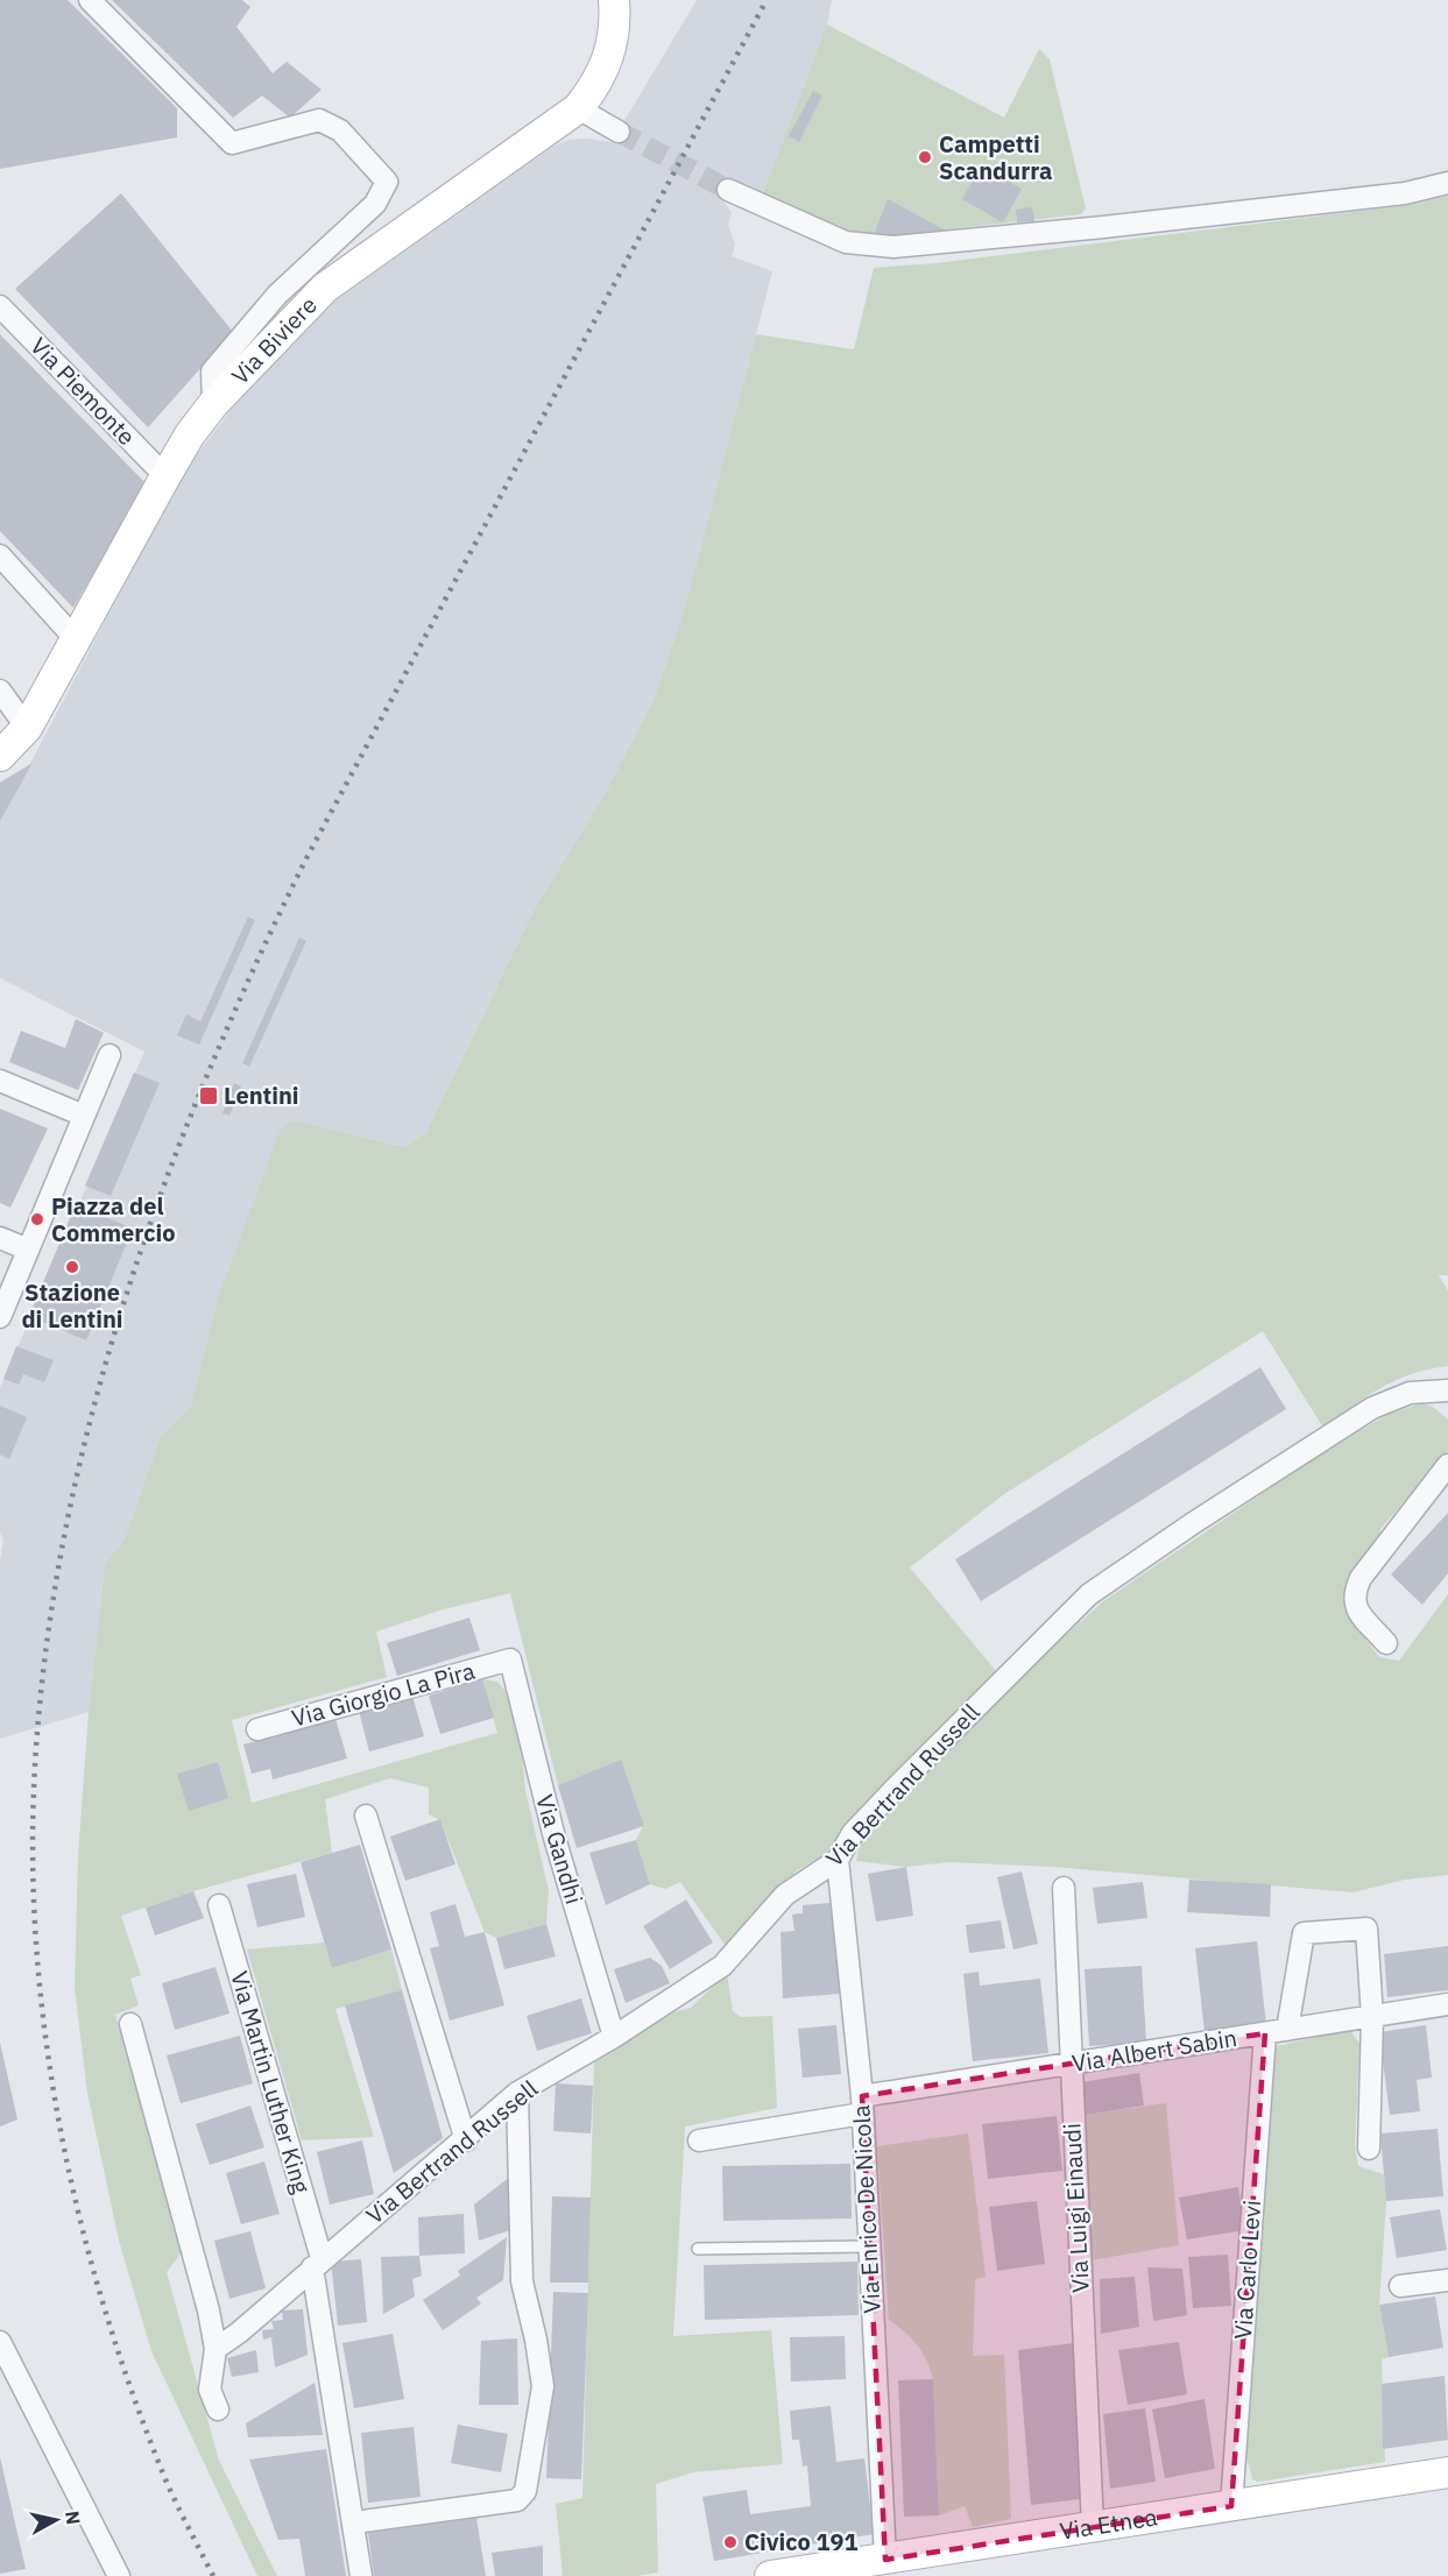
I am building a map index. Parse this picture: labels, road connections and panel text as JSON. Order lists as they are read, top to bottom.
{
  "streets": {
    "main road": ["Via Biviere", "Via Etnea"],
    "street": [
      "Via Piemonte",
      "Via Giorgio La Pira",
      "Via Bertrand Russell",
      "Via Gandhi",
      "Via Albert Sabin",
      "Via Martin Luther King",
      "Via Luigi Einaudi",
      "Via Enrico De Nicola",
      "Via Carlo Levi"
    ]
  },
  "crossings": [
    ["Via Biviere", "Via Piemonte"],
    ["Via Giorgio La Pira", "Via Gandhi"],
    ["Via Bertrand Russell", "Via Gandhi"],
    ["Via Bertrand Russell", "Via Martin Luther King"],
    ["Via Bertrand Russell", "Via Enrico De Nicola"],
    ["Via Albert Sabin", "Via Luigi Einaudi"],
    ["Via Albert Sabin", "Via Enrico De Nicola"],
    ["Via Albert Sabin", "Via Carlo Levi"],
    ["Via Luigi Einaudi", "Via Etnea"],
    ["Via Enrico De Nicola", "Via Etnea"],
    ["Via Carlo Levi", "Via Etnea"]
  ],
  "places": {
    "other": [
      "Campetti Scandurra",
      "Piazza del Commercio",
      "Stazione di Lentini",
      "Civico 191"
    ],
    "transit": ["Lentini"]
  },
  "north": "right"
}
